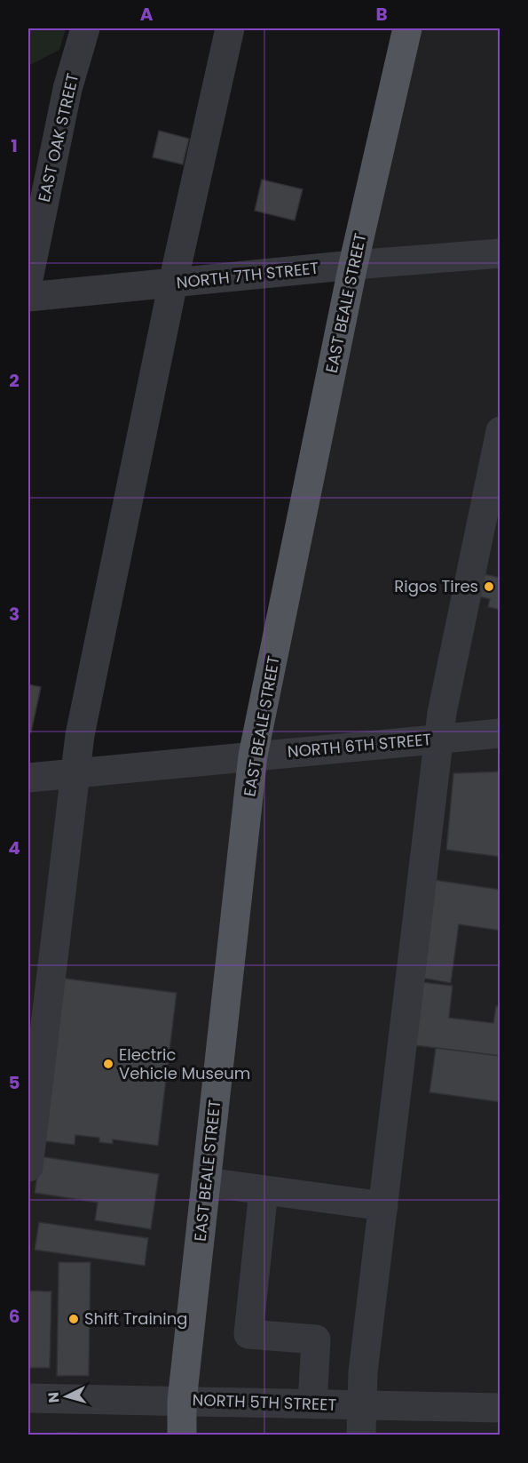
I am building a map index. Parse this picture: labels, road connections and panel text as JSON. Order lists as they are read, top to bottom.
{
  "streets": {
    "main road": ["EAST BEALE STREET"],
    "street": [
      "EAST OAK STREET",
      "NORTH 7TH STREET",
      "NORTH 6TH STREET",
      "NORTH 5TH STREET"
    ]
  },
  "crossings": [
    ["NORTH 7TH STREET", "EAST BEALE STREET"],
    ["EAST BEALE STREET", "NORTH 6TH STREET"],
    ["EAST BEALE STREET", "NORTH 5TH STREET"]
  ],
  "places": ["Rigos Tires", "Electric Vehicle Museum", "Shift Training"],
  "north": "left",
  "grid": {
    "columns": ["A", "B"],
    "rows": [
      "1",
      "2",
      "3",
      "4",
      "5",
      "6"
    ]
  }
}
